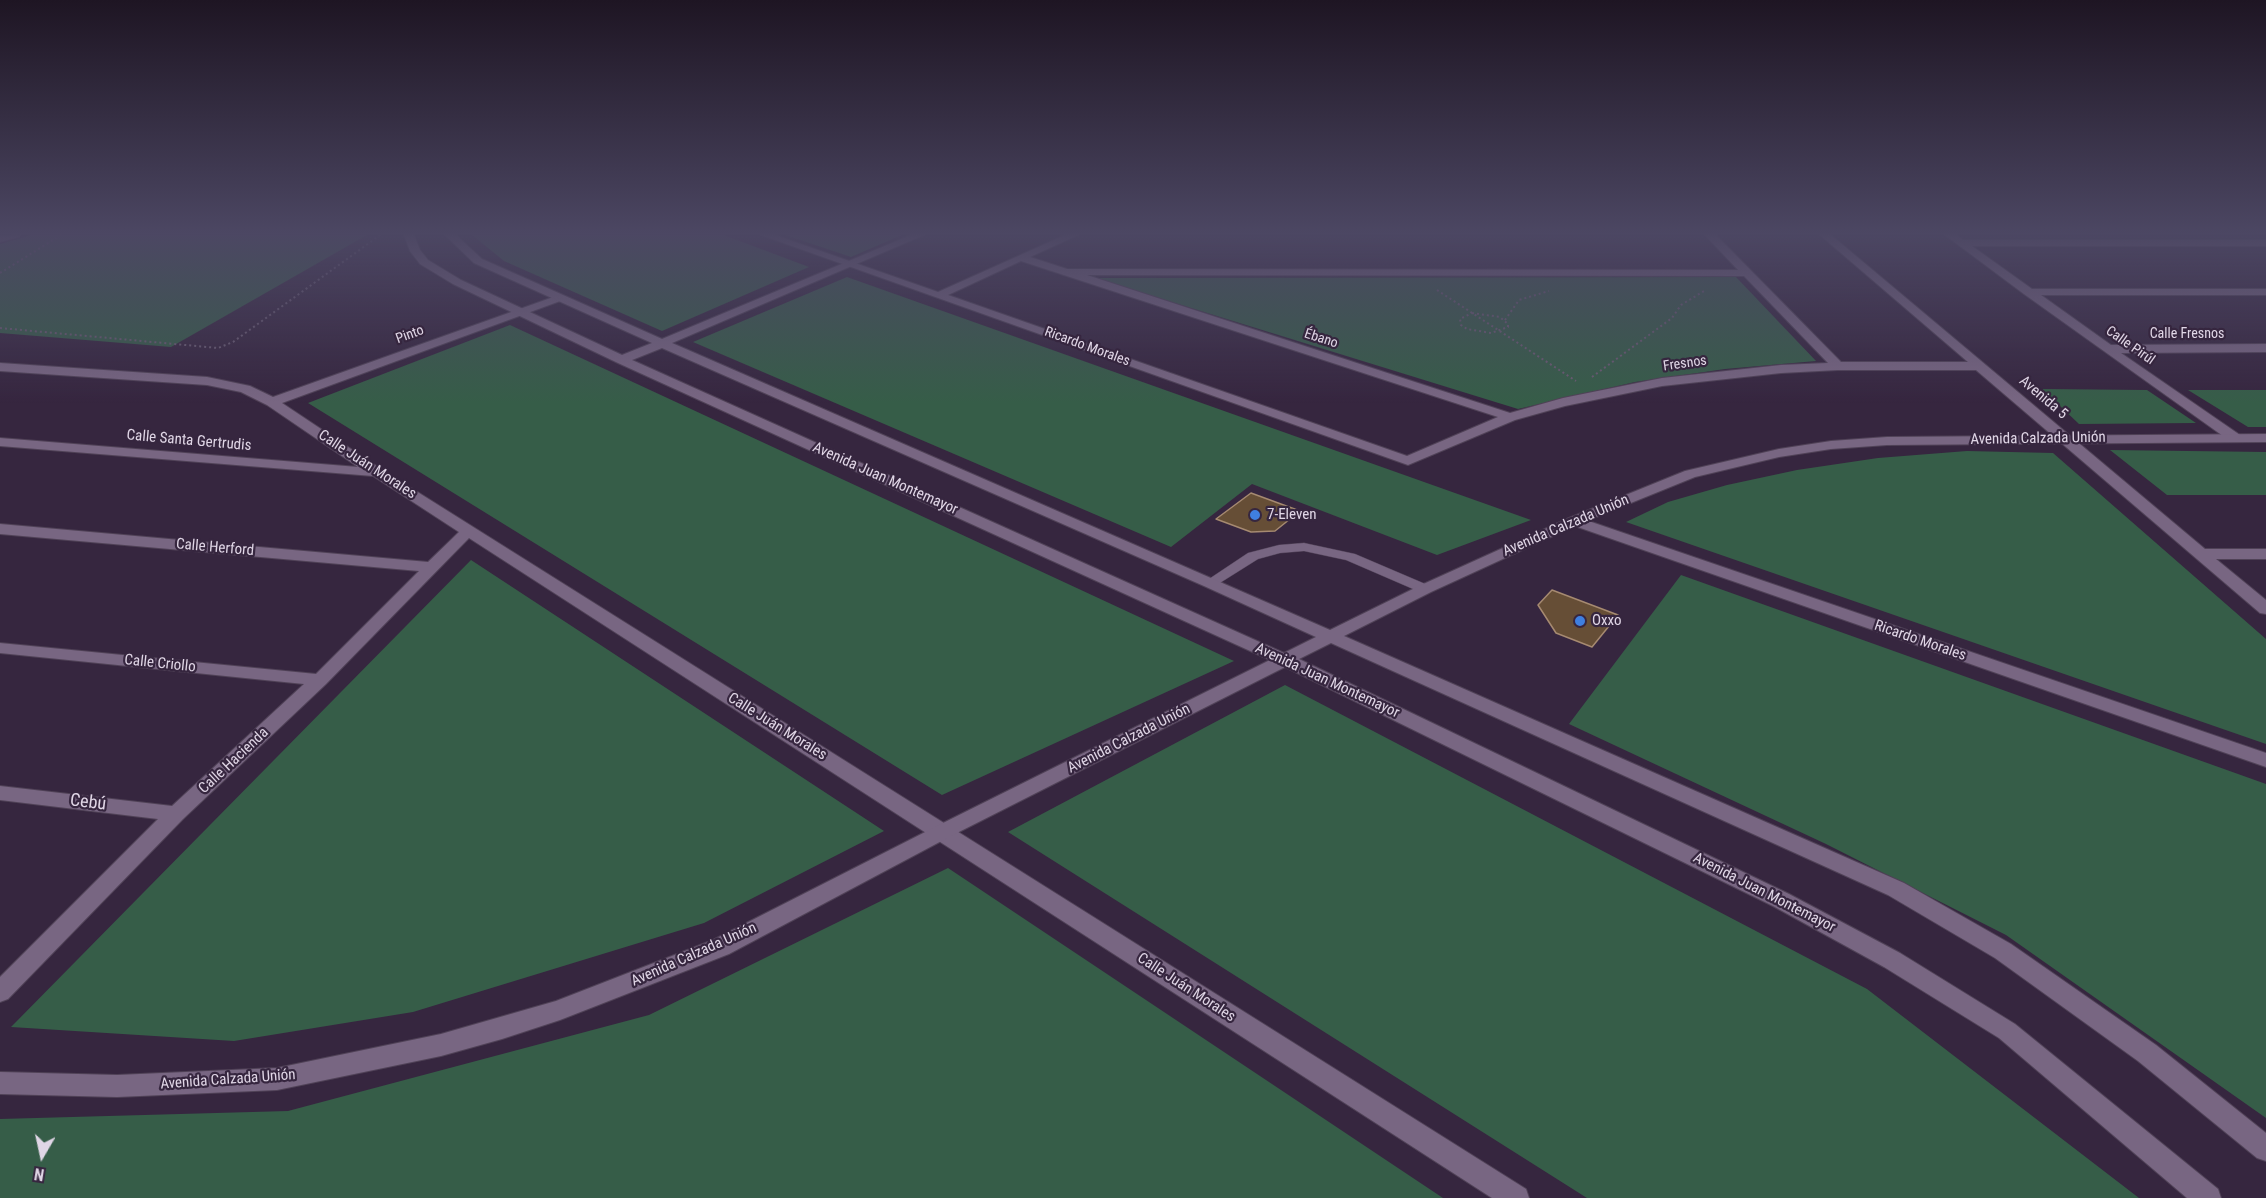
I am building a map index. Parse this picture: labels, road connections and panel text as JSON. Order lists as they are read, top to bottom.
{
  "streets": {
    "street": [
      "Calle Fresnos",
      "Pinto",
      "Ébano",
      "Calle Pirúl",
      "Ricardo Morales",
      "Fresnos",
      "Avenida 5",
      "Avenida Calzada Unión",
      "Calle Santa Gertrudis",
      "Calle Juán Morales",
      "Avenida Juan Montemayor",
      "Calle Herford",
      "Calle Criollo",
      "Calle Hacienda",
      "Cebú"
    ]
  },
  "crossings": [
    ["Calle Fresnos", "Calle Pirúl"],
    ["Pinto", "Calle Juán Morales"],
    ["Pinto", "Avenida Juan Montemayor"],
    ["Ébano", "Fresnos"],
    ["Calle Pirúl", "Avenida Calzada Unión"],
    ["Ricardo Morales", "Fresnos"],
    ["Ricardo Morales", "Avenida Calzada Unión"],
    ["Fresnos", "Avenida 5"],
    ["Avenida 5", "Avenida Calzada Unión"],
    ["Avenida Calzada Unión", "Calle Juán Morales"],
    ["Avenida Calzada Unión", "Avenida Juan Montemayor"],
    ["Calle Santa Gertrudis", "Calle Juán Morales"],
    ["Calle Juán Morales", "Calle Hacienda"],
    ["Calle Herford", "Calle Hacienda"],
    ["Calle Criollo", "Calle Hacienda"],
    ["Calle Hacienda", "Cebú"]
  ],
  "places": ["7-Eleven", "Oxxo"],
  "north": "bottom"
}
